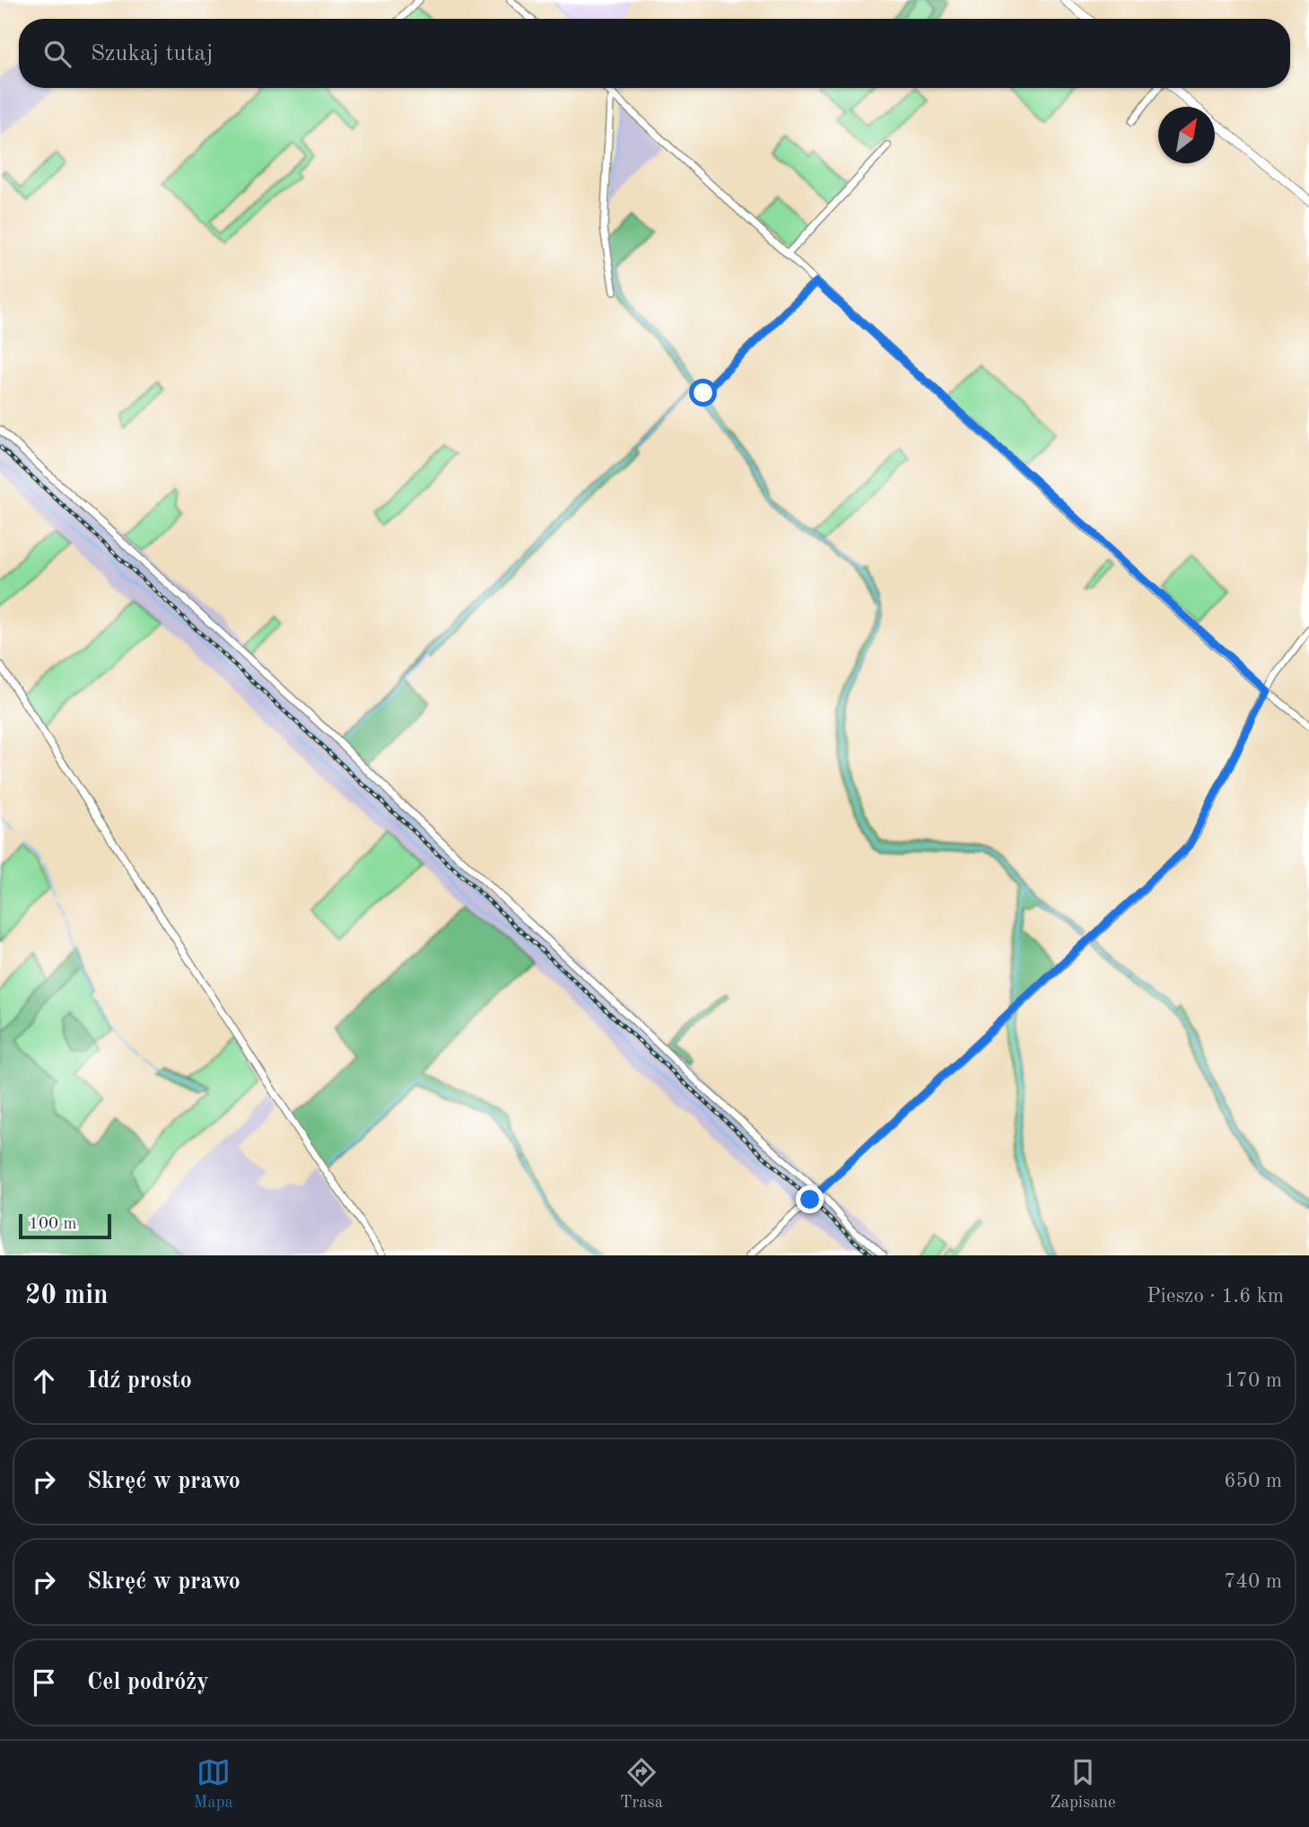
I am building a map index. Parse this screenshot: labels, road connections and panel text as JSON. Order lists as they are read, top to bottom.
{
  "scale_bar": "100 m",
  "north": "top right",
  "page": {
    "search": "Szukaj tutaj",
    "scale": "100 m",
    "heading": ["20 min", "Pieszo · 1.6 km"],
    "list": [
      ["Idź prosto", "170 m"],
      ["Skręć w prawo", "650 m"],
      ["Skręć w prawo", "740 m"],
      "Cel podróży"
    ],
    "nav": ["Mapa", "Trasa", "Zapisane"]
  }
}
